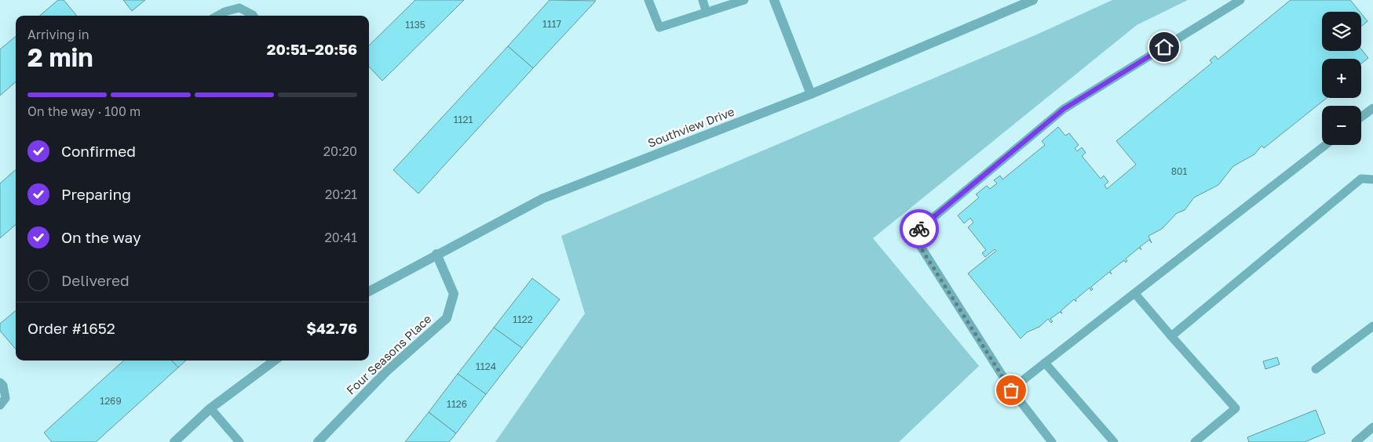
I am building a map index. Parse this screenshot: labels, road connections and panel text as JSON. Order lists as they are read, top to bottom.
{
  "streets": {
    "street": ["Southview Drive", "Four Seasons Place"]
  },
  "crossings": [
    ["Southview Drive", "Four Seasons Place"]
  ],
  "house_numbers": [
    "1117",
    "1135",
    "1121",
    "801",
    "1122",
    "1124",
    "1269",
    "1126"
  ],
  "page": {
    "map_buttons": ["+", "−"],
    "heading": ["2 min", "Arriving in", "20:51–20:56"],
    "panel": ["Order #1652", "$42.76"],
    "bar": "On the way · 100 m",
    "list": [
      ["Confirmed", "20:20"],
      ["Preparing", "20:21"],
      ["On the way", "20:41"],
      "Delivered"
    ]
  }
}
